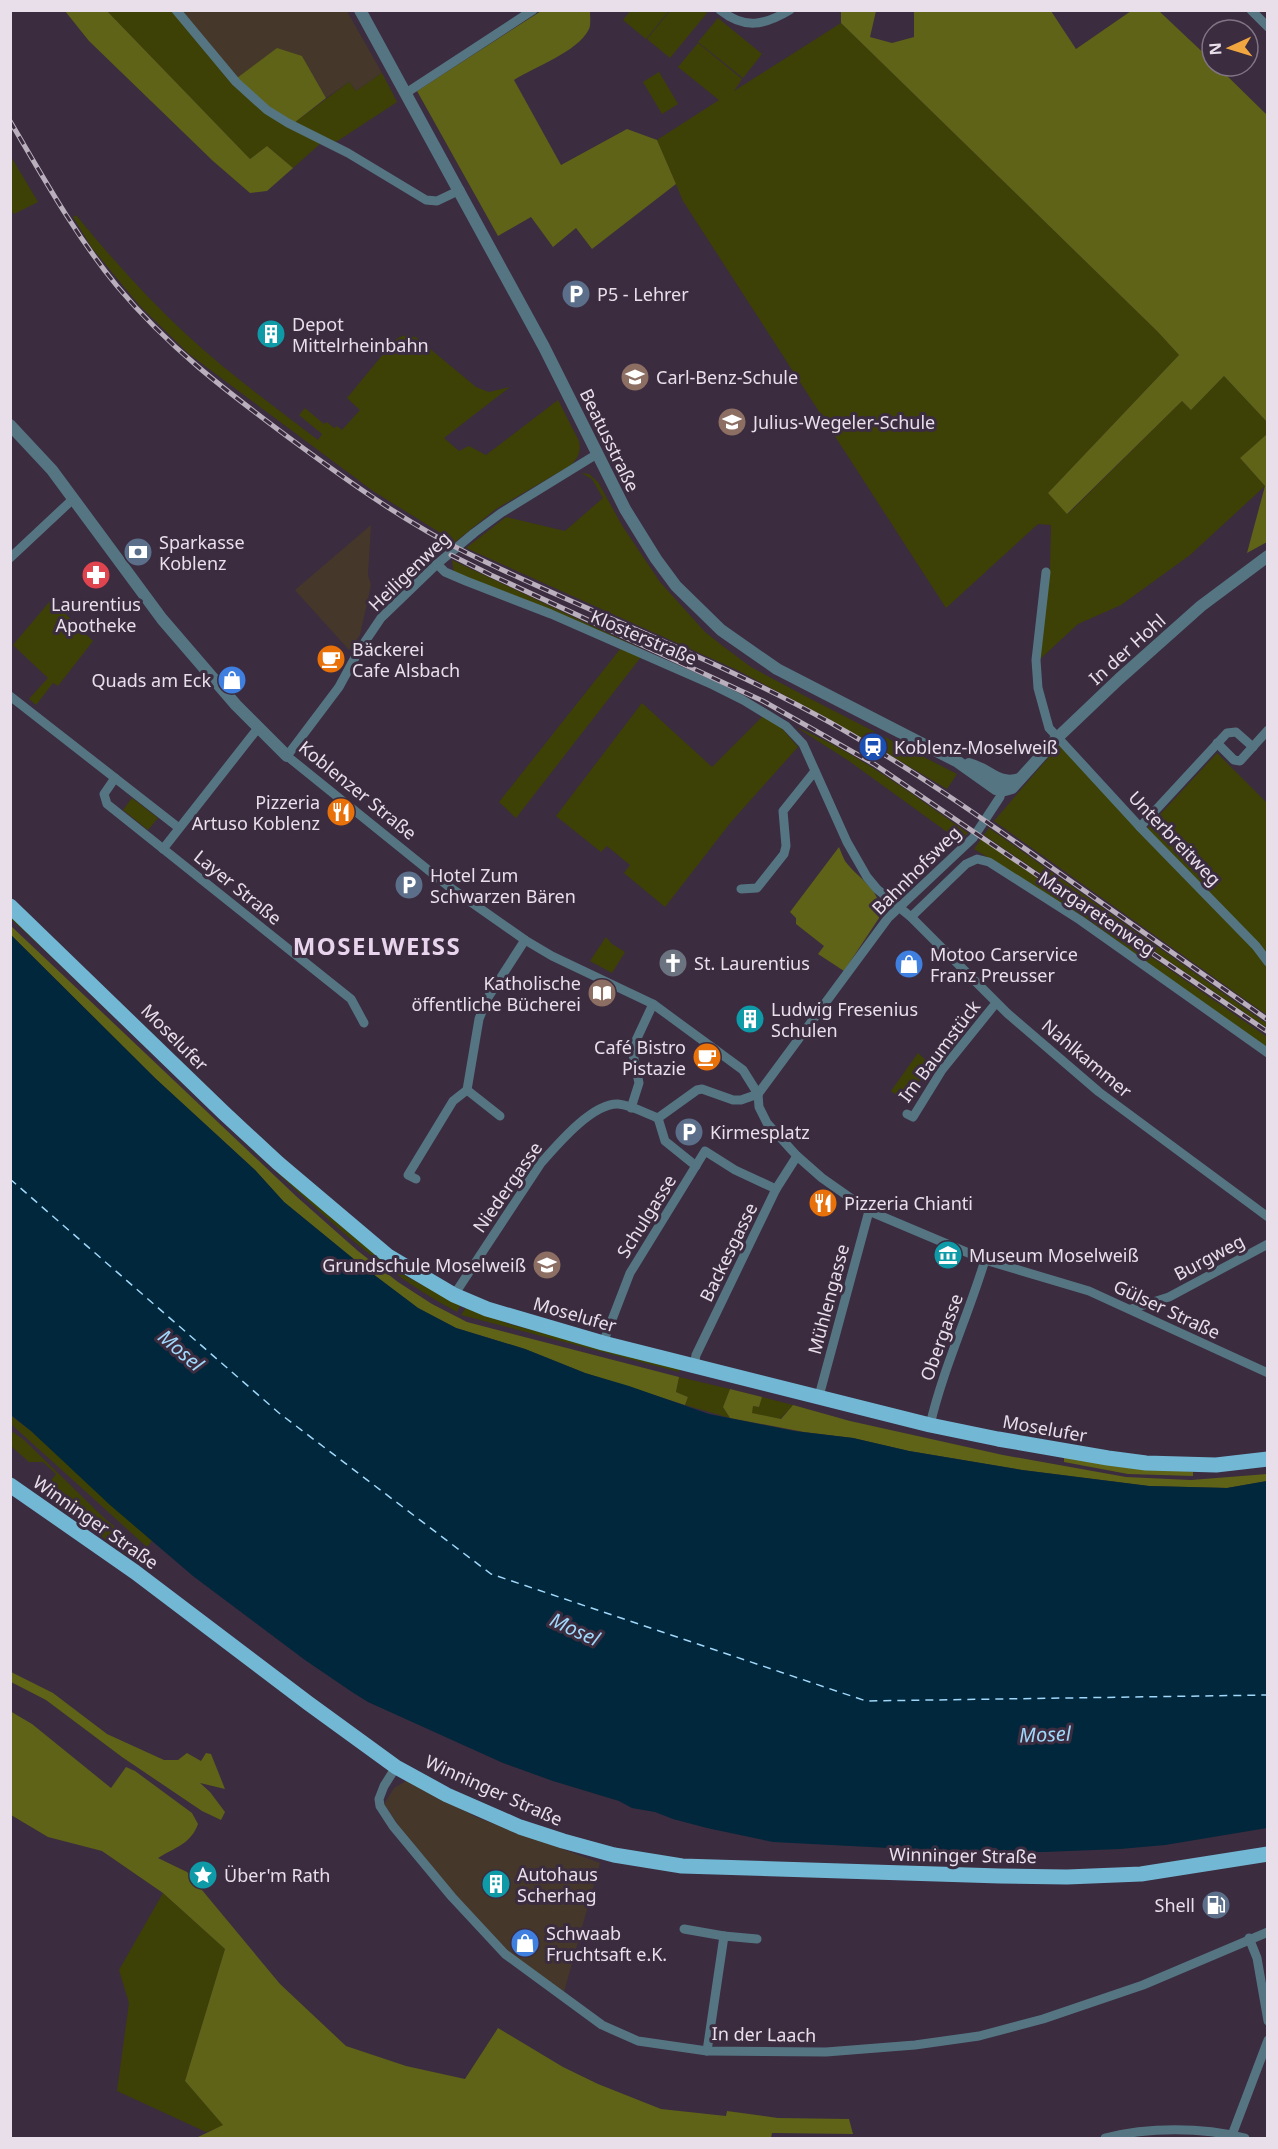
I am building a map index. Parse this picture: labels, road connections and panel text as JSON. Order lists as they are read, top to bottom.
{
  "streets": {
    "main road": ["Moselufer", "Winninger Straße"],
    "street": [
      "Beatusstraße",
      "Heiligenweg",
      "Klosterstraße",
      "In der Hohl",
      "Koblenzer Straße",
      "Unterbreitweg",
      "Bahnhofsweg",
      "Layer Straße",
      "Margaretenweg",
      "Im Baumstück",
      "Nahlkammer",
      "Niedergasse",
      "Schulgasse",
      "Backesgasse",
      "Burgweg",
      "Mühlengasse",
      "Gülser Straße",
      "Obergasse",
      "In der Laach"
    ]
  },
  "crossings": [
    ["Beatusstraße", "Heiligenweg"],
    ["Beatusstraße", "In der Hohl"],
    ["Beatusstraße", "Bahnhofsweg"],
    ["Heiligenweg", "Klosterstraße"],
    ["Heiligenweg", "Koblenzer Straße"],
    ["Klosterstraße", "Bahnhofsweg"],
    ["Klosterstraße", "Nahlkammer"],
    ["In der Hohl", "Unterbreitweg"],
    ["In der Hohl", "Bahnhofsweg"],
    ["Koblenzer Straße", "Bahnhofsweg"],
    ["Koblenzer Straße", "Gülser Straße"],
    ["Bahnhofsweg", "Nahlkammer"],
    ["Bahnhofsweg", "Gülser Straße"],
    ["Margaretenweg", "Nahlkammer"],
    ["Moselufer", "Niedergasse"],
    ["Moselufer", "Schulgasse"],
    ["Moselufer", "Backesgasse"],
    ["Moselufer", "Mühlengasse"],
    ["Moselufer", "Obergasse"],
    ["Im Baumstück", "Nahlkammer"],
    ["Backesgasse", "Gülser Straße"],
    ["Burgweg", "Gülser Straße"],
    ["Mühlengasse", "Gülser Straße"],
    ["Gülser Straße", "Obergasse"],
    ["Winninger Straße", "In der Laach"]
  ],
  "districts": ["MOSELWEISS"],
  "water": ["Mosel"],
  "places": {
    "parking": ["P5 - Lehrer", "Hotel Zum Schwarzen Bären", "Kirmesplatz"],
    "building": ["Depot Mittelrheinbahn", "Ludwig Fresenius Schulen", "Autohaus Scherhag"],
    "school or university": ["Carl-Benz-Schule", "Julius-Wegeler-Schule", "Grundschule Moselweiß"],
    "bank": ["Sparkasse Koblenz"],
    "pharmacy": ["Laurentius Apotheke"],
    "cafe": ["Bäckerei Cafe Alsbach", "Café Bistro Pistazie"],
    "shop": ["Quads am Eck", "Motoo Carservice Franz Preusser", "Schwaab Fruchtsaft e.K."],
    "station": ["Koblenz-Moselweiß"],
    "restaurant": ["Pizzeria Artuso Koblenz", "Pizzeria Chianti"],
    "church": ["St. Laurentius"],
    "library": ["Katholische öffentliche Bücherei"],
    "museum": ["Museum Moselweiß"],
    "place": ["Über'm Rath"],
    "fuel station": ["Shell"]
  },
  "north": "left"
}
